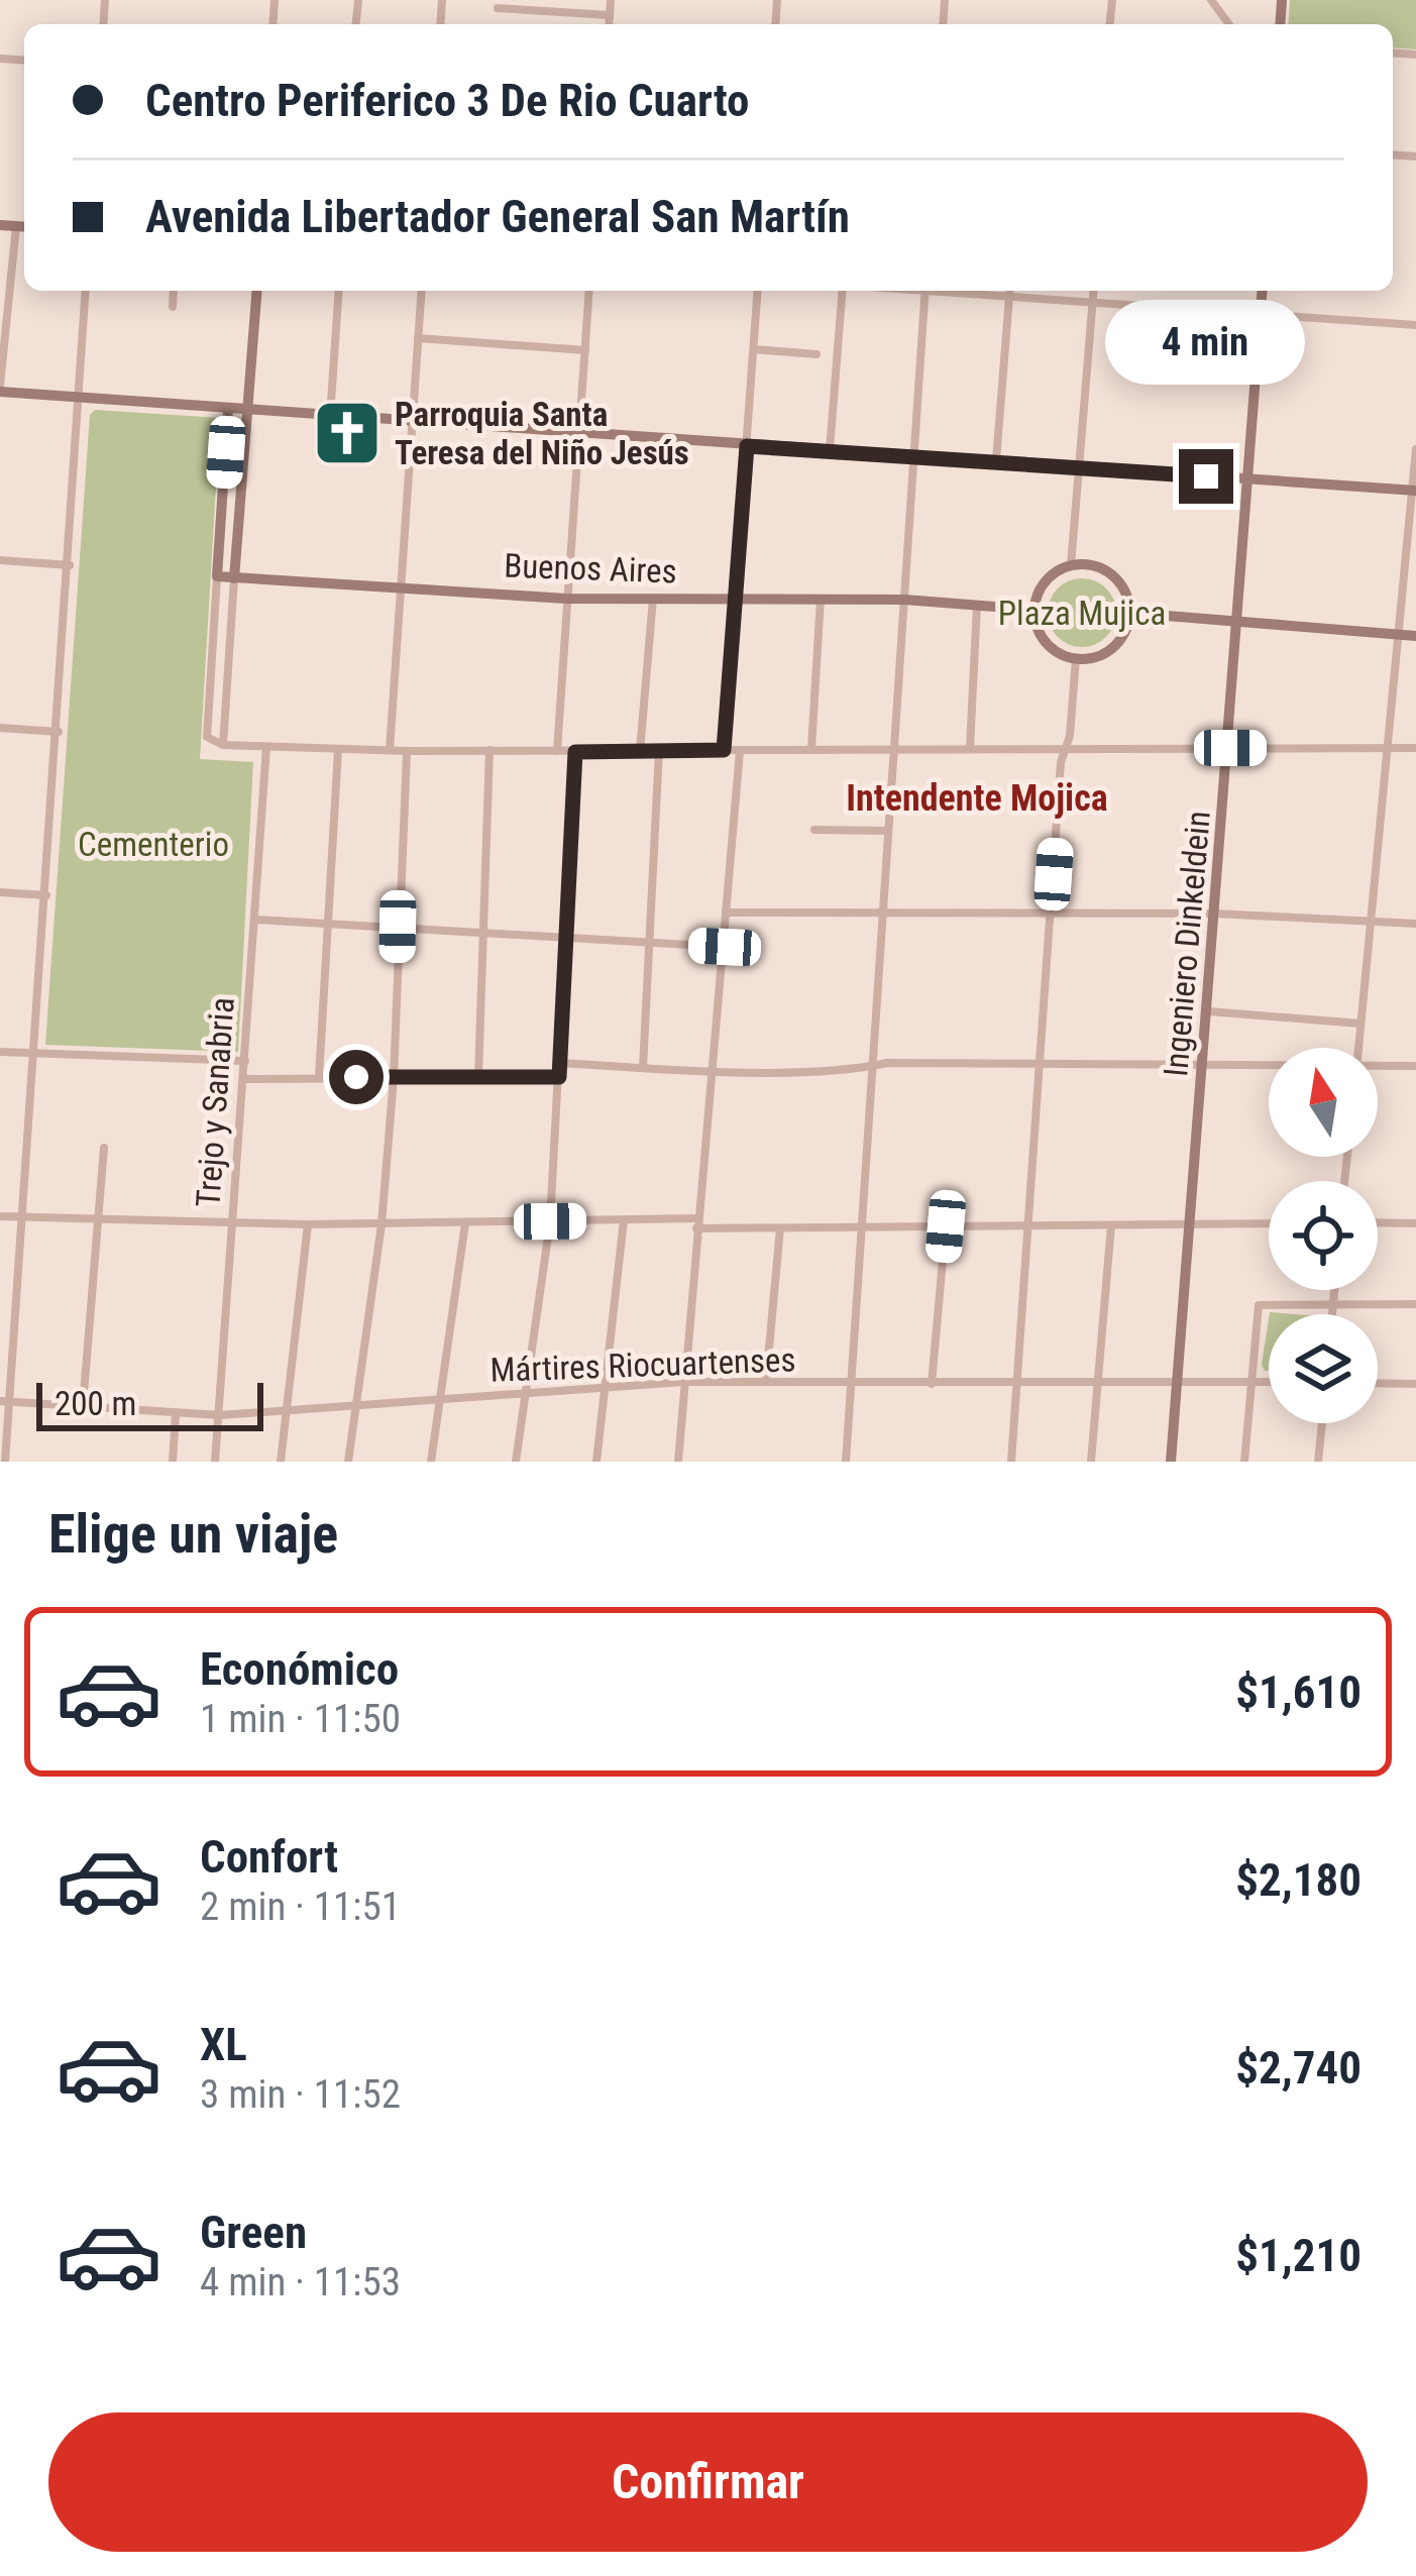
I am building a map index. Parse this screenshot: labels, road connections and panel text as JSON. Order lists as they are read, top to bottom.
{
  "streets": {
    "main road": ["Buenos Aires", "Ingeniero Dinkeldein"],
    "street": ["Trejo y Sanabria", "Mártires Riocuartenses"]
  },
  "crossings": [
    ["Ingeniero Dinkeldein", "Mártires Riocuartenses"],
    ["Trejo y Sanabria", "Mártires Riocuartenses"]
  ],
  "districts": ["Intendente Mojica"],
  "parks": ["Plaza Mujica", "Cementerio"],
  "places": {
    "church": ["Parroquia Santa Teresa del Niño Jesús"]
  },
  "scale_bar": "200 m",
  "north": "top",
  "page": {
    "banner": ["Centro Periferico 3 De Rio Cuarto", "Avenida Libertador General San Martín"],
    "bubble": "4 min",
    "scale": "200 m",
    "heading": "Elige un viaje",
    "list": [
      {
        "name": "Económico",
        "note": "1 min · 11:50",
        "value": "$1,610"
      },
      {
        "name": "Confort",
        "note": "2 min · 11:51",
        "value": "$2,180"
      },
      {
        "name": "XL",
        "note": "3 min · 11:52",
        "value": "$2,740"
      },
      {
        "name": "Green",
        "note": "4 min · 11:53",
        "value": "$1,210"
      }
    ],
    "buttons": "Confirmar"
  }
}
